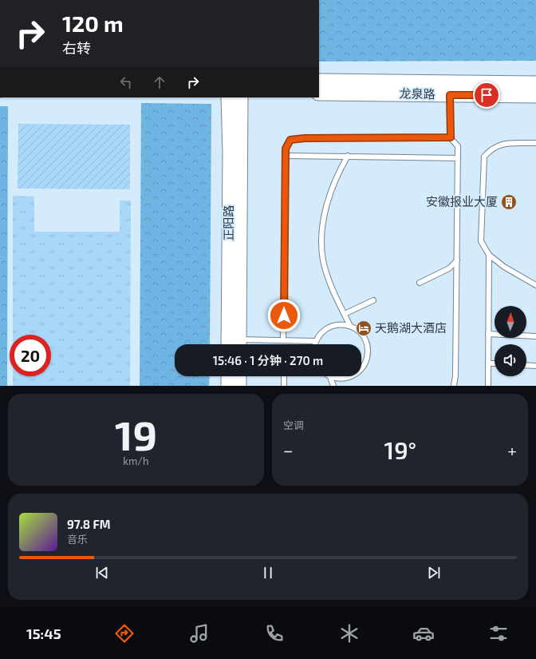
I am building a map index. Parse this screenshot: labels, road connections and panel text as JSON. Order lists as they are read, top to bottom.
{
  "streets": {
    "street": ["龙泉路", "正阳路"]
  },
  "places": {
    "building": ["安徽报业大厦"],
    "hotel": ["天鹅湖大酒店"]
  },
  "north": "top",
  "page": {
    "turn": ["120 m", "右转"],
    "limit": "20",
    "trip": "15:46 · 1 分钟 · 270 m",
    "tile": [
      ["19", "km/h"],
      "空调"
    ],
    "heat": ["−", "19°", "+"],
    "song": ["97.8 FM", "音乐"],
    "tabs": "15:45"
  }
}
